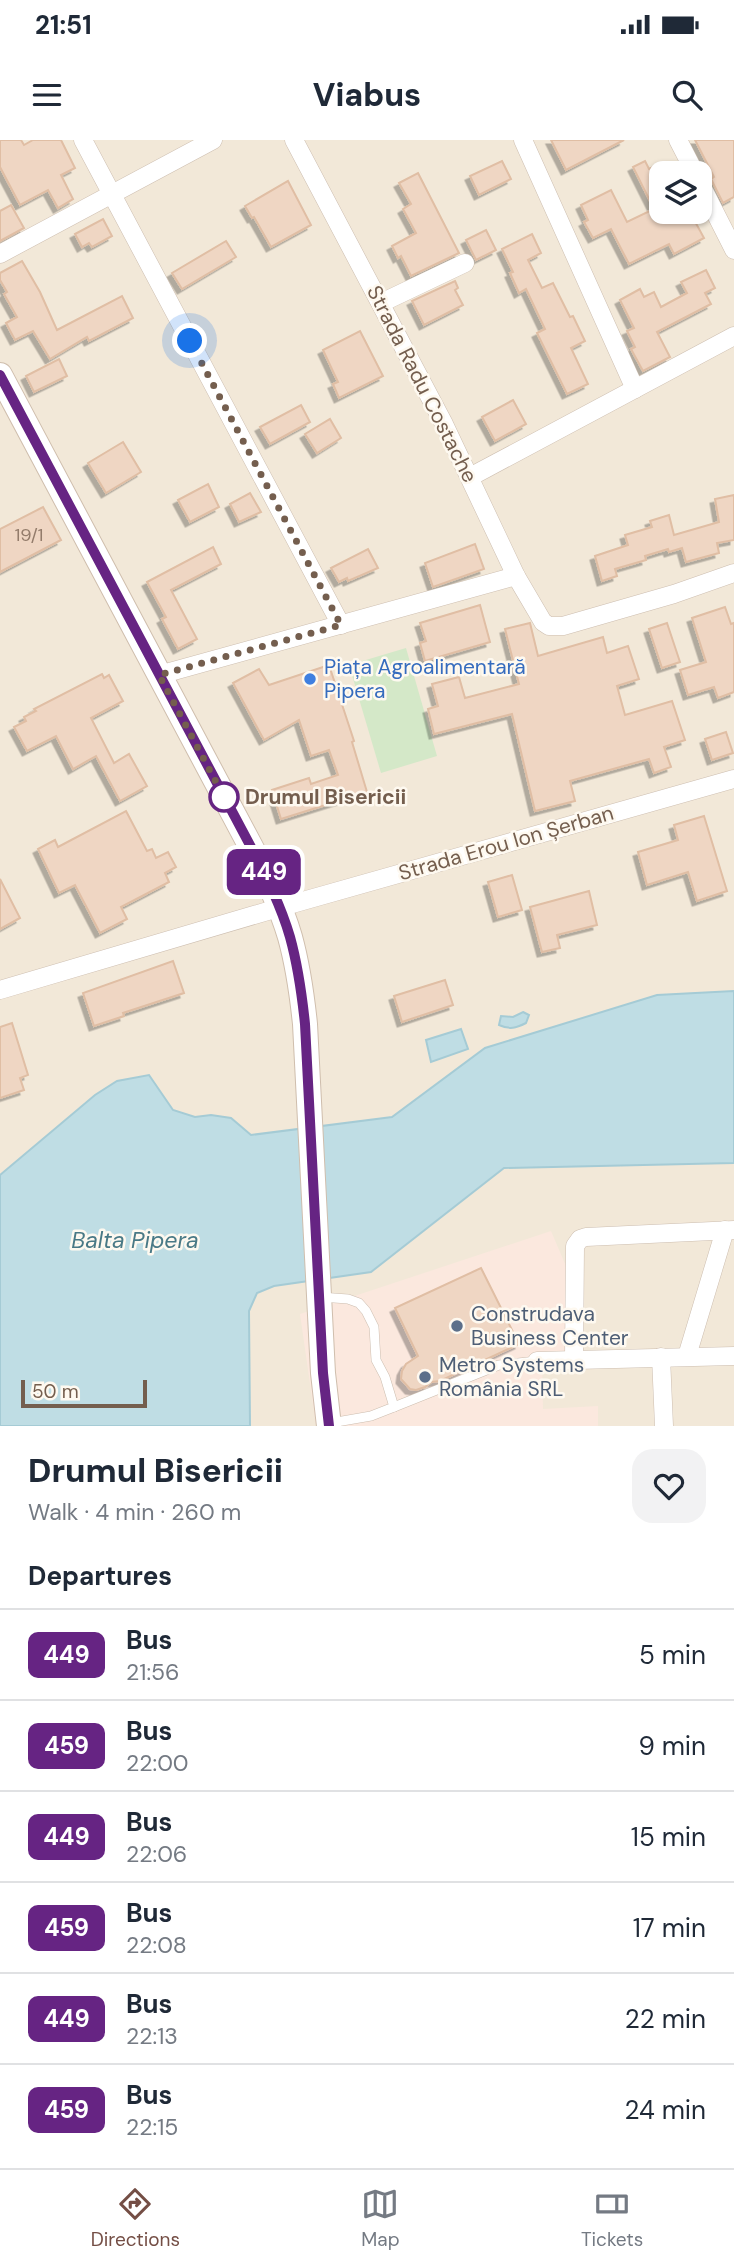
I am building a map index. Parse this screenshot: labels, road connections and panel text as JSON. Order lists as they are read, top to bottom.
{
  "streets": {
    "street": ["Strada Radu Costache", "Strada Erou Ion Șerban"]
  },
  "water": ["Balta Pipera"],
  "places": [
    "Piața Agroalimentară Pipera",
    "Drumul Bisericii",
    "Construdava Business Center",
    "Metro Systems România SRL"
  ],
  "lines": ["bus line 449"],
  "house_numbers": ["19/1"],
  "scale_bar": "50 m",
  "page": {
    "status": "21:51",
    "header": "Viabus",
    "on_map": "449",
    "scale": "50 m",
    "heading": [
      ["Drumul Bisericii", "Walk · 4 min · 260 m"],
      "Departures"
    ],
    "list": [
      {
        "mark": "449",
        "name": "Bus",
        "note": "21:56",
        "value": "5 min"
      },
      {
        "mark": "459",
        "name": "Bus",
        "note": "22:00",
        "value": "9 min"
      },
      {
        "mark": "449",
        "name": "Bus",
        "note": "22:06",
        "value": "15 min"
      },
      {
        "mark": "459",
        "name": "Bus",
        "note": "22:08",
        "value": "17 min"
      },
      {
        "mark": "449",
        "name": "Bus",
        "note": "22:13",
        "value": "22 min"
      },
      {
        "mark": "459",
        "name": "Bus",
        "note": "22:15",
        "value": "24 min"
      }
    ],
    "tabs": ["Directions", "Map", "Tickets"]
  }
}
